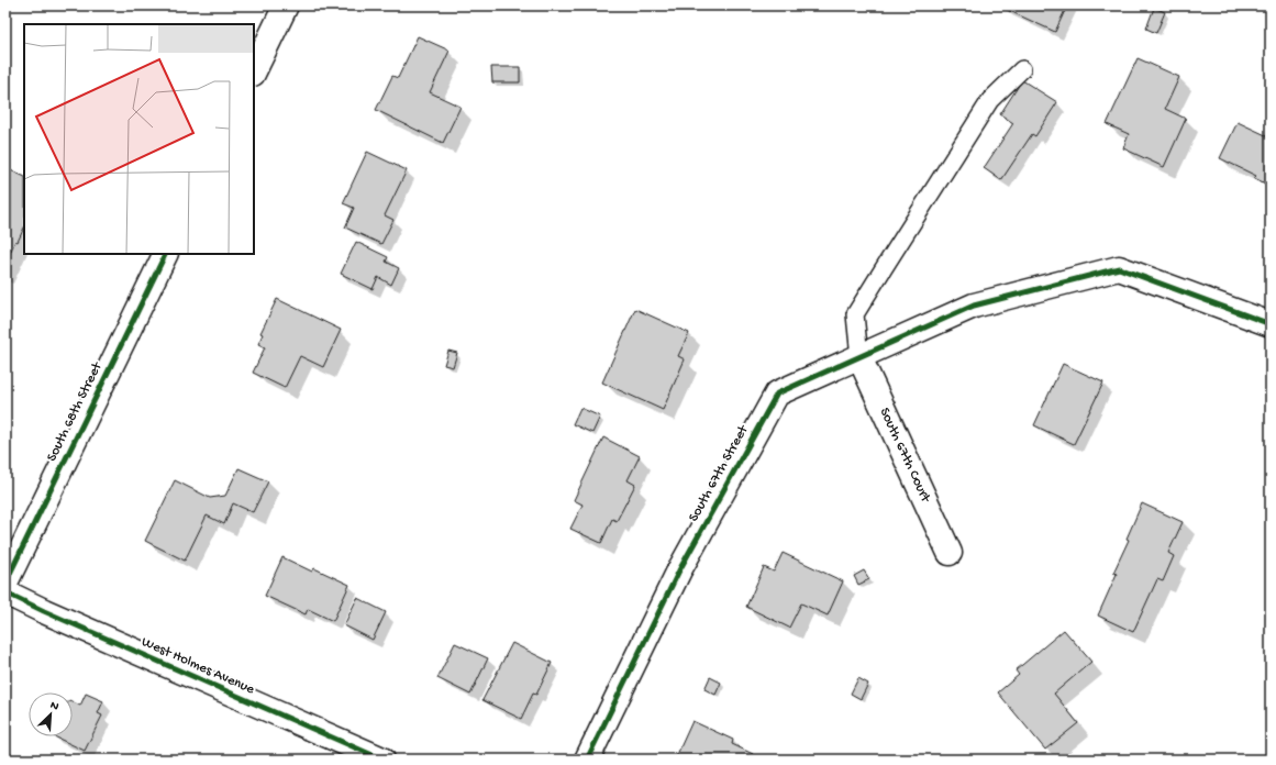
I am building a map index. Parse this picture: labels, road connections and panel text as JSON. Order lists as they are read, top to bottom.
{
  "streets": {
    "street": [
      "South 68th Street",
      "South 67th Court",
      "South 67th Street",
      "West Holmes Avenue"
    ]
  },
  "crossings": [
    ["South 67th Court", "South 67th Street"]
  ],
  "north": "top right"
}
